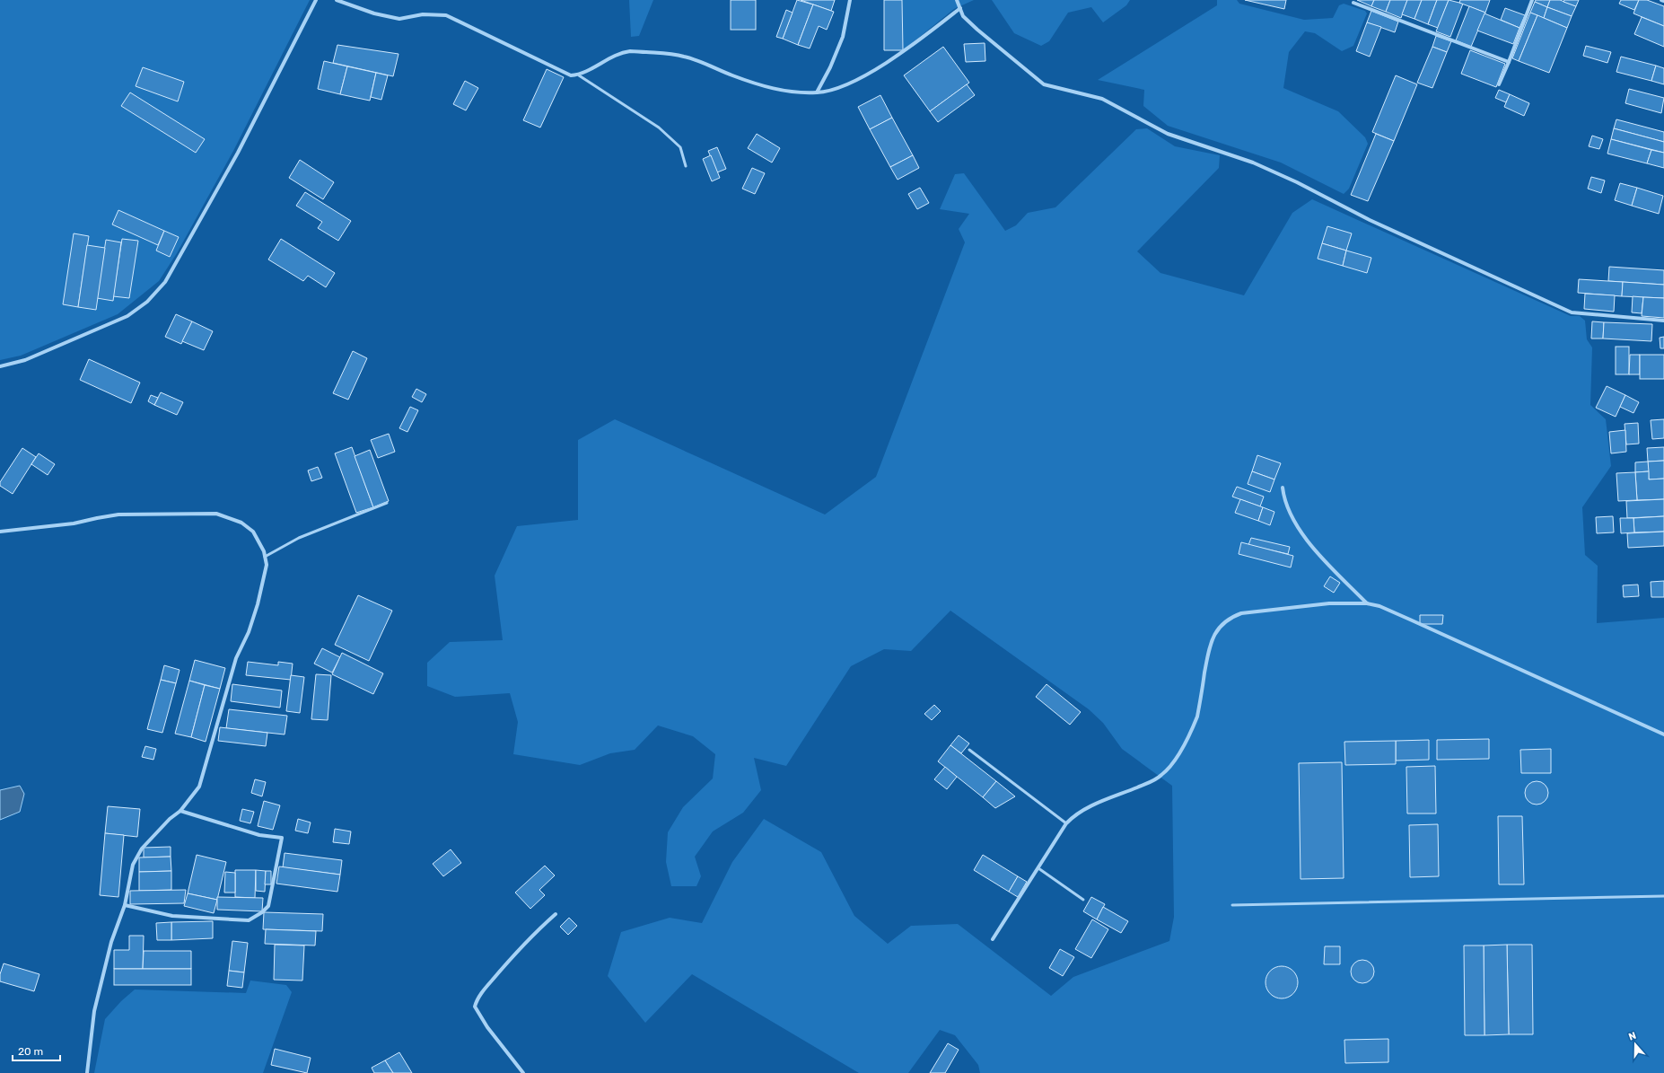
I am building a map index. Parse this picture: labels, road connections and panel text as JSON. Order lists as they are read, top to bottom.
{
  "scale_bar": "20 m",
  "north": "top"
}
